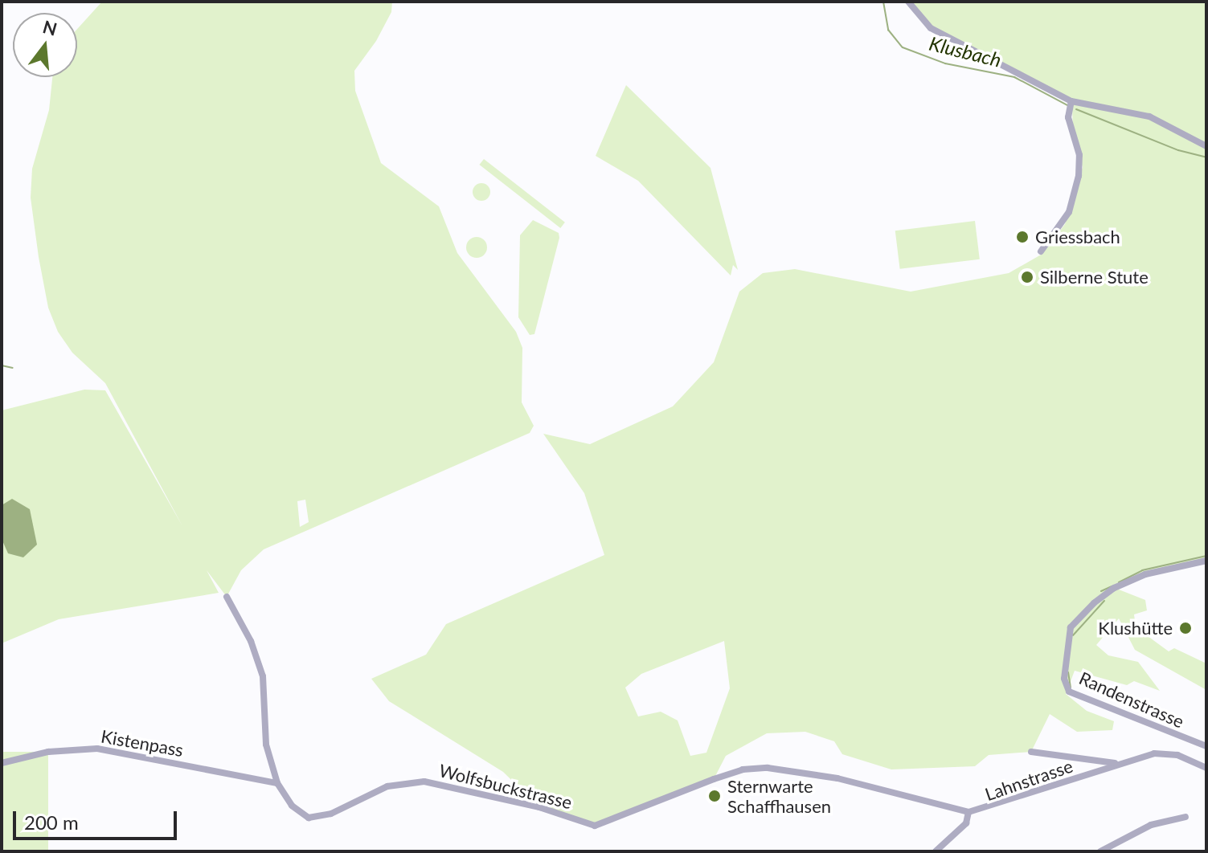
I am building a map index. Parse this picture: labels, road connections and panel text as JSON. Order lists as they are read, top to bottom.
{
  "streets": {
    "street": [
      "Randenstrasse",
      "Kistenpass",
      "Lahnstrasse",
      "Wolfsbuckstrasse"
    ]
  },
  "crossings": [
    ["Kistenpass", "Wolfsbuckstrasse"],
    ["Lahnstrasse", "Wolfsbuckstrasse"]
  ],
  "water": ["Klusbach"],
  "places": [
    "Griessbach",
    "Silberne Stute",
    "Klushütte",
    "Sternwarte Schaffhausen"
  ],
  "scale_bar": "200 m",
  "north": "top"
}
